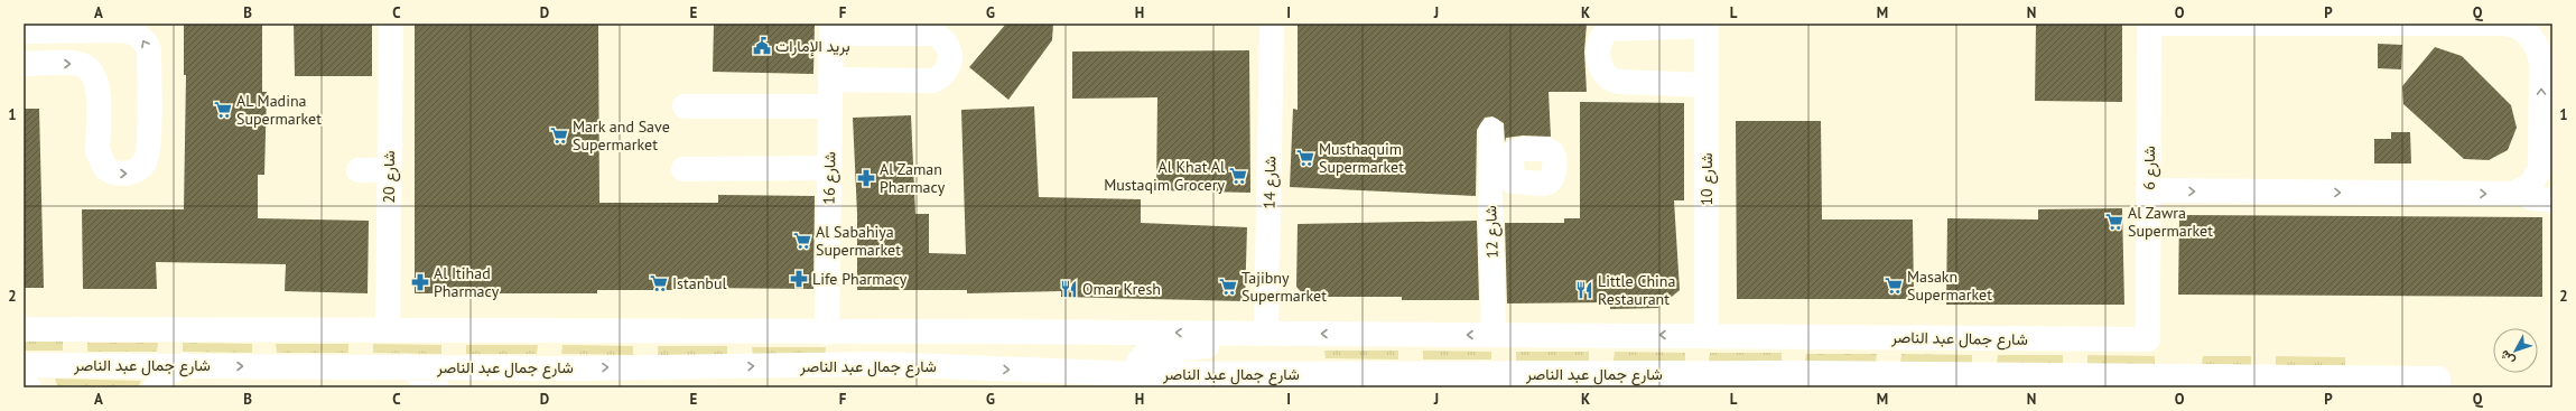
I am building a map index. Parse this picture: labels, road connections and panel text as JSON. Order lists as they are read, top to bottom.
{
  "streets": {
    "street": [
      "شارع 6",
      "شارع 20",
      "شارع 16",
      "شارع 10",
      "شارع 14",
      "شارع 12",
      "شارع جمال عبد الناصر"
    ]
  },
  "crossings": [
    ["شارع 6", "شارع جمال عبد الناصر"],
    ["شارع 20", "شارع جمال عبد الناصر"],
    ["شارع 16", "شارع جمال عبد الناصر"],
    ["شارع 10", "شارع جمال عبد الناصر"],
    ["شارع 14", "شارع جمال عبد الناصر"],
    ["شارع 12", "شارع جمال عبد الناصر"]
  ],
  "places": {
    "public building": ["بريد الإمارات"],
    "supermarket": [
      "AL Madina Supermarket",
      "Mark and Save Supermarket",
      "Musthaquim Supermarket",
      "Al Khat Al Mustaqim Grocery",
      "Al Zawra Supermarket",
      "Al Sabahiya Supermarket",
      "Istanbul",
      "Masakn Supermarket",
      "Tajibny Supermarket"
    ],
    "pharmacy": ["Al Zaman Pharmacy", "Life Pharmacy", "Al Itihad Pharmacy"],
    "restaurant": ["Omar Kresh", "Little China Restaurant"]
  },
  "north": "bottom left",
  "grid": {
    "columns": [
      "A",
      "B",
      "C",
      "D",
      "E",
      "F",
      "G",
      "H",
      "I",
      "J",
      "K",
      "L",
      "M",
      "N",
      "O",
      "P",
      "Q"
    ],
    "rows": ["1", "2"]
  }
}
